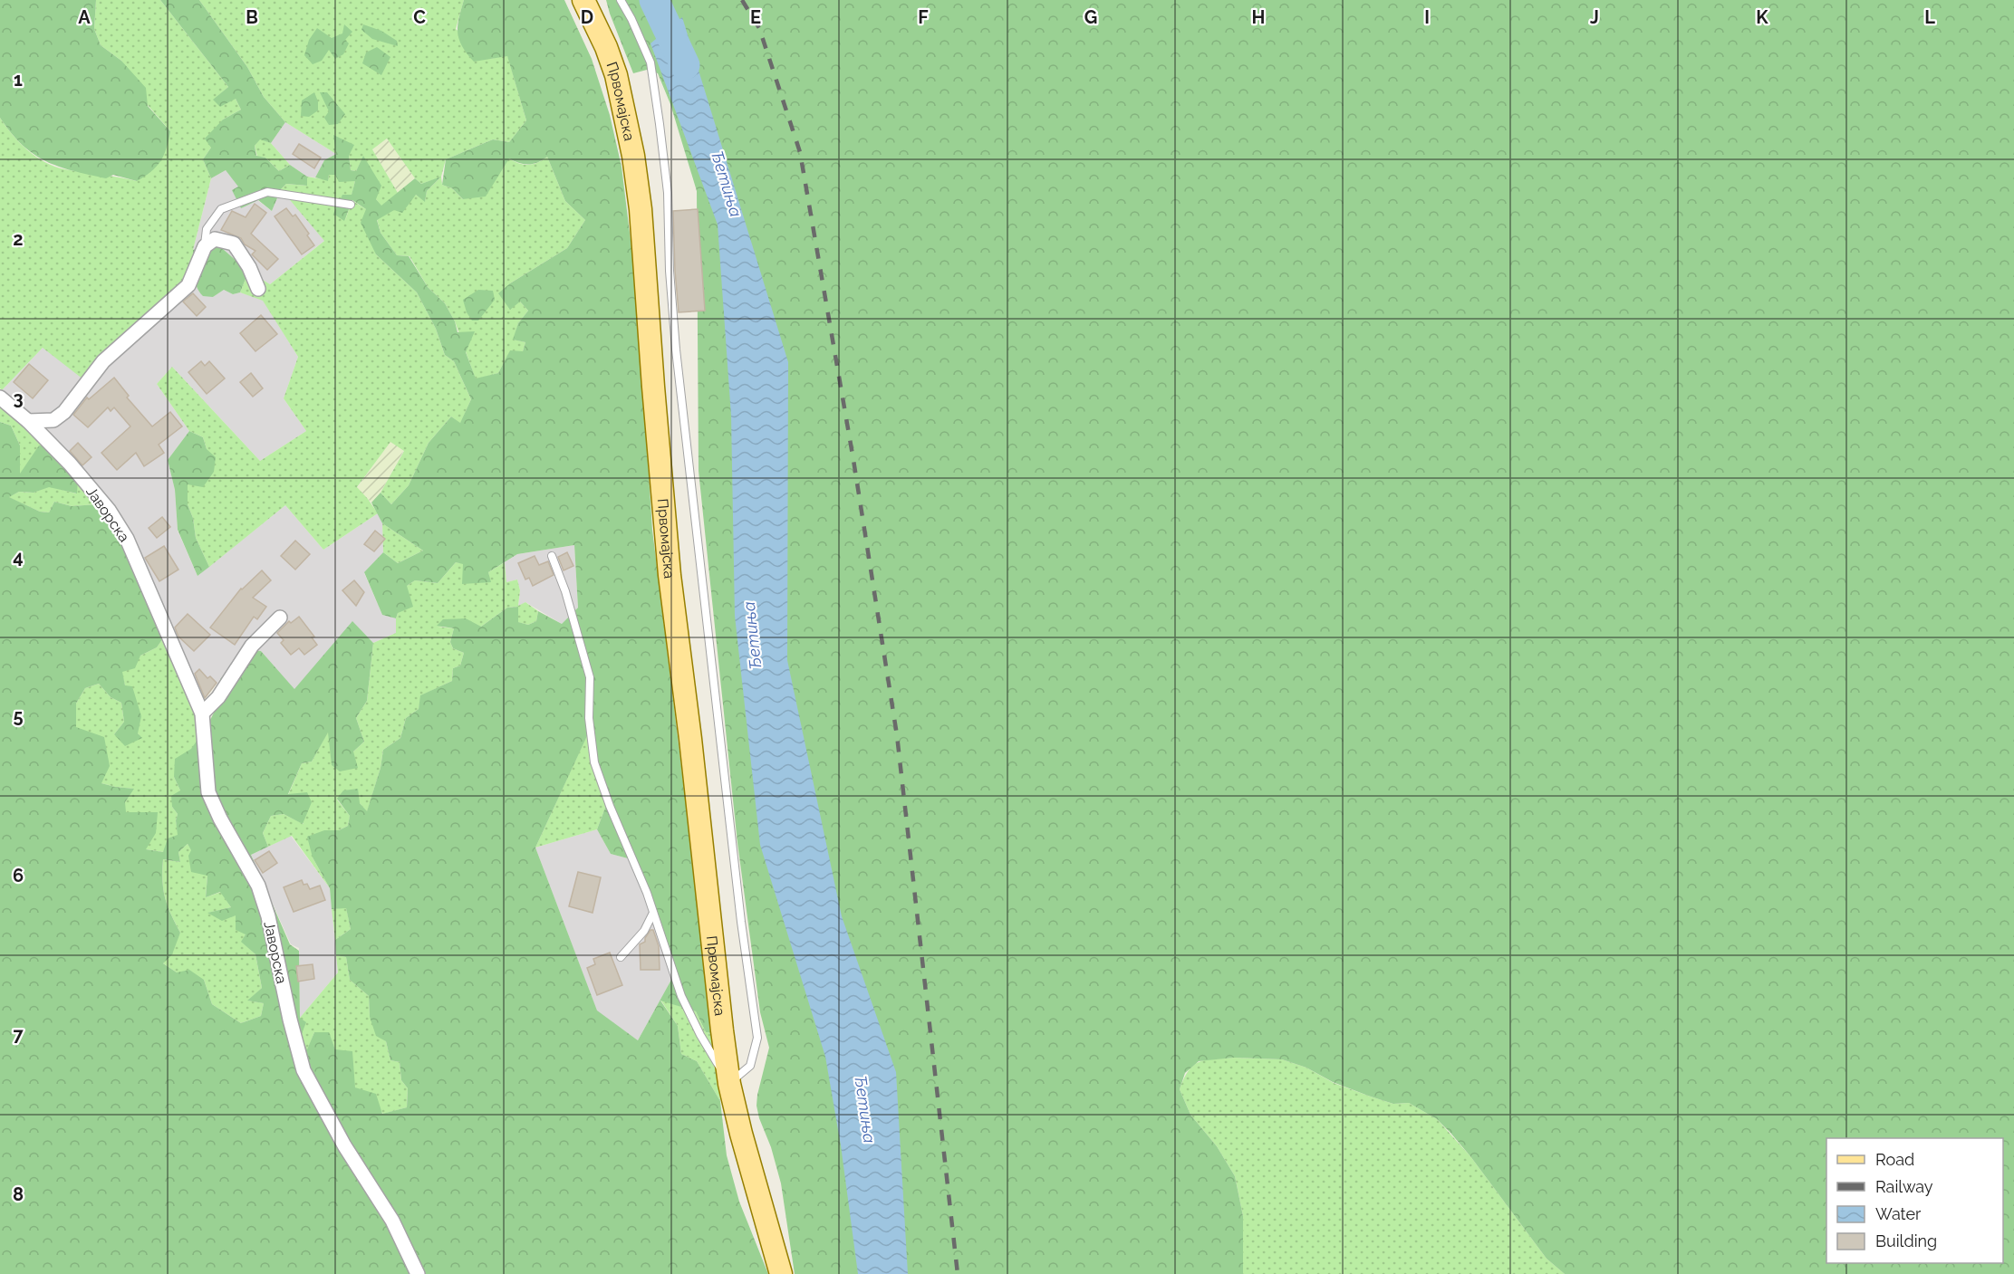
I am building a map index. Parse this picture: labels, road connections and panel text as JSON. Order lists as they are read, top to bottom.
{
  "streets": {
    "main road": ["Првомајска"],
    "street": ["Јаворска"]
  },
  "water": ["Ђетиња"],
  "legend": [
    "Road",
    "Railway",
    "Water",
    "Building"
  ],
  "grid": {
    "columns": [
      "A",
      "B",
      "C",
      "D",
      "E",
      "F",
      "G",
      "H",
      "I",
      "J",
      "K",
      "L"
    ],
    "rows": [
      "1",
      "2",
      "3",
      "4",
      "5",
      "6",
      "7",
      "8"
    ]
  }
}
